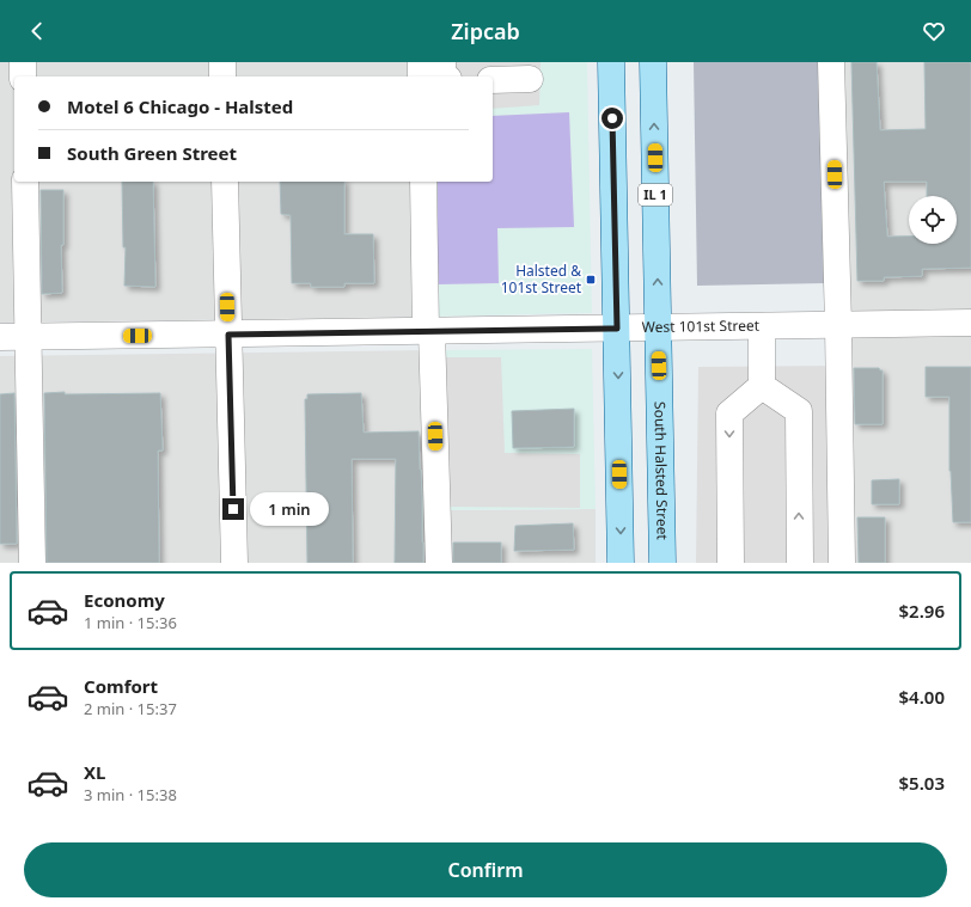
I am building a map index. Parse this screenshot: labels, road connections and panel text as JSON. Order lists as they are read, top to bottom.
{
  "streets": {
    "main road": ["IL 1", "South Halsted Street"],
    "street": ["West 101st Street"]
  },
  "crossings": [
    ["West 101st Street", "South Halsted Street"]
  ],
  "places": {
    "transit": ["Halsted & 101st Street"]
  },
  "page": {
    "header": "Zipcab",
    "banner": ["Motel 6 Chicago - Halsted", "South Green Street"],
    "bubble": "1 min",
    "list": [
      {
        "name": "Economy",
        "note": "1 min · 15:36",
        "value": "$2.96"
      },
      {
        "name": "Comfort",
        "note": "2 min · 15:37",
        "value": "$4.00"
      },
      {
        "name": "XL",
        "note": "3 min · 15:38",
        "value": "$5.03"
      }
    ],
    "buttons": "Confirm"
  }
}
